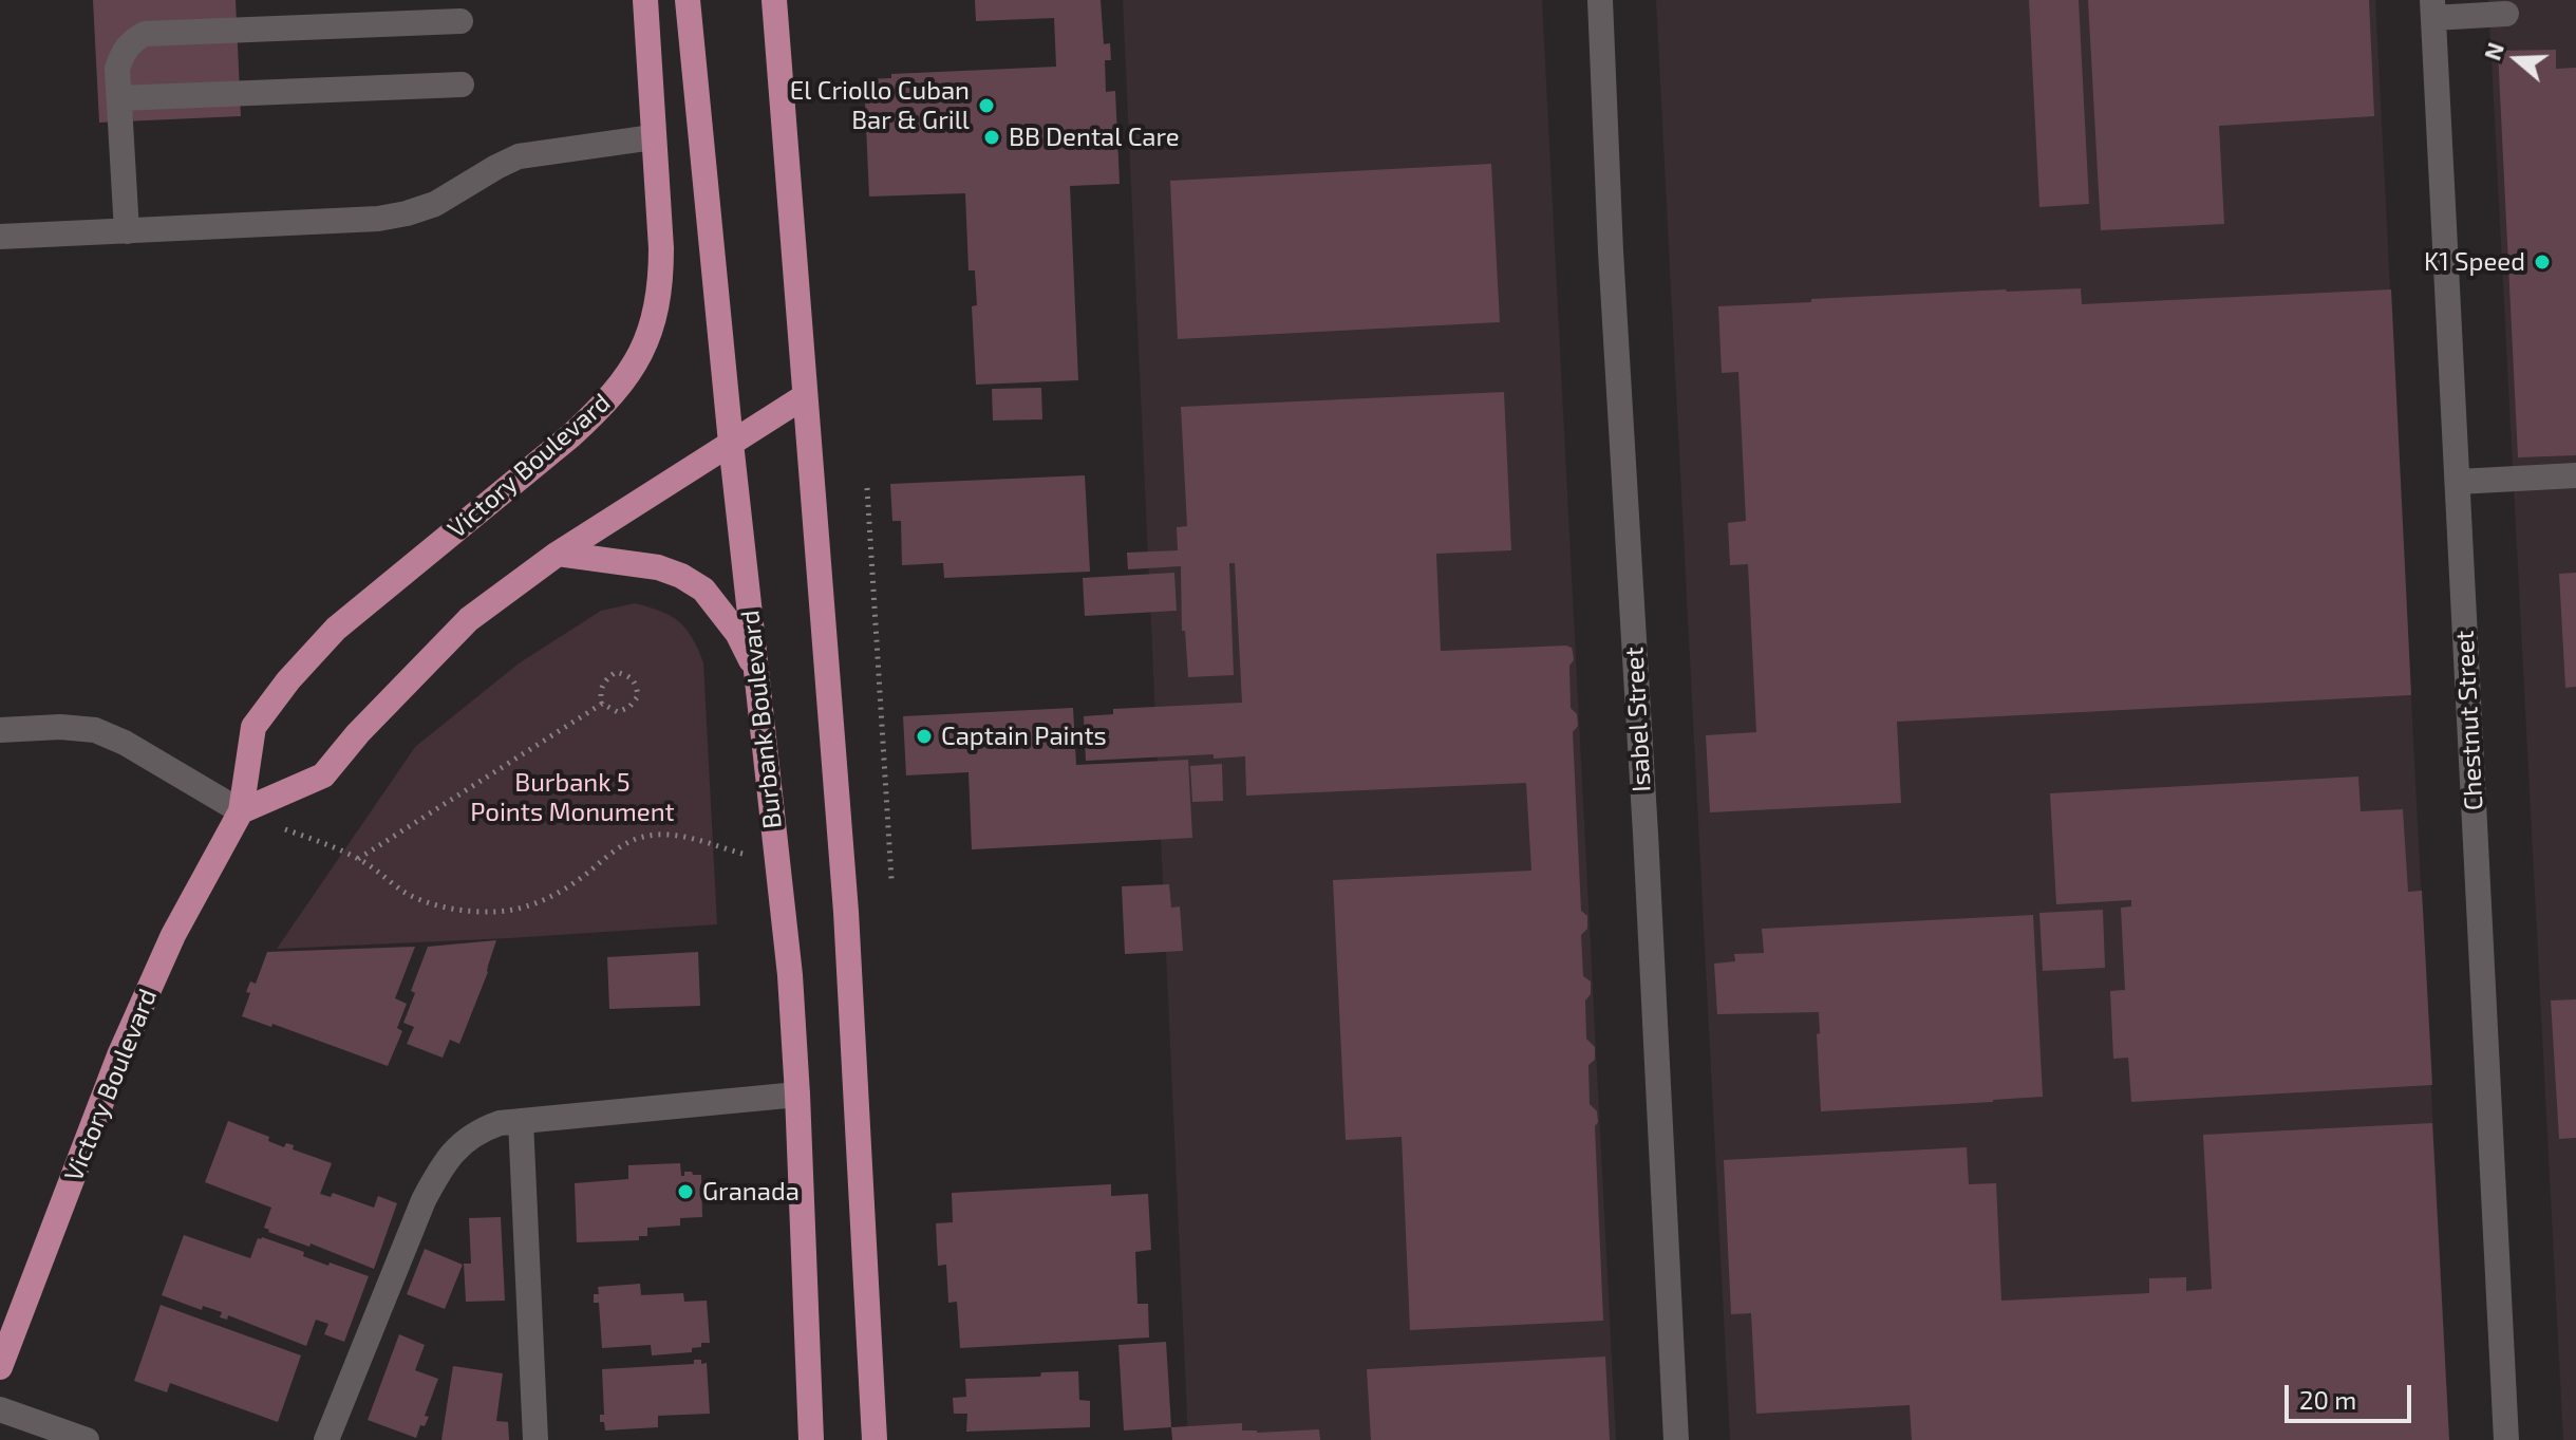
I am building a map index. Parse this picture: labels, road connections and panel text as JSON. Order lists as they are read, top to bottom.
{
  "streets": {
    "main road": ["Victory Boulevard", "Burbank Boulevard"],
    "street": ["Isabel Street", "Chestnut Street"]
  },
  "parks": ["Burbank 5 Points Monument"],
  "places": [
    "El Criollo Cuban Bar & Grill",
    "BB Dental Care",
    "K1 Speed",
    "Captain Paints",
    "Granada"
  ],
  "scale_bar": "20 m",
  "north": "left"
}
